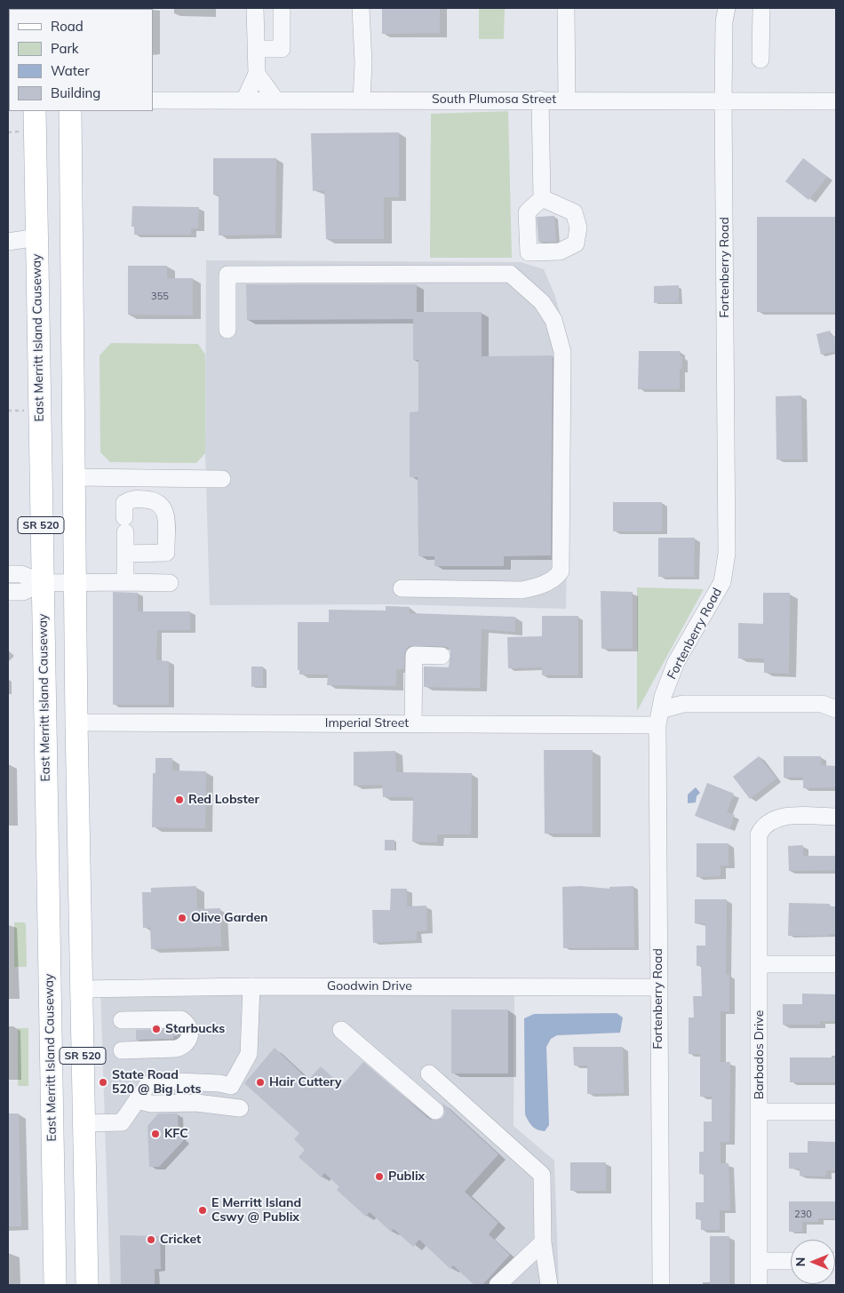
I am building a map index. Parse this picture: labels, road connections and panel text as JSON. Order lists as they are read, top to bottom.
{
  "streets": {
    "main road": ["East Merritt Island Causeway", "SR 520"],
    "street": [
      "South Plumosa Street",
      "Fortenberry Road",
      "Imperial Street",
      "Goodwin Drive",
      "Barbados Drive"
    ]
  },
  "crossings": [
    ["South Plumosa Street", "Fortenberry Road"],
    ["Fortenberry Road", "Imperial Street"],
    ["Fortenberry Road", "Goodwin Drive"],
    ["SR 520", "Imperial Street"],
    ["SR 520", "Goodwin Drive"]
  ],
  "places": [
    "Red Lobster",
    "Olive Garden",
    "Starbucks",
    "State Road 520 @ Big Lots",
    "Hair Cuttery",
    "KFC",
    "Publix",
    "E Merritt Island Cswy @ Publix",
    "Cricket"
  ],
  "house_numbers": ["355", "230"],
  "legend": [
    "Road",
    "Park",
    "Water",
    "Building"
  ],
  "north": "left"
}
